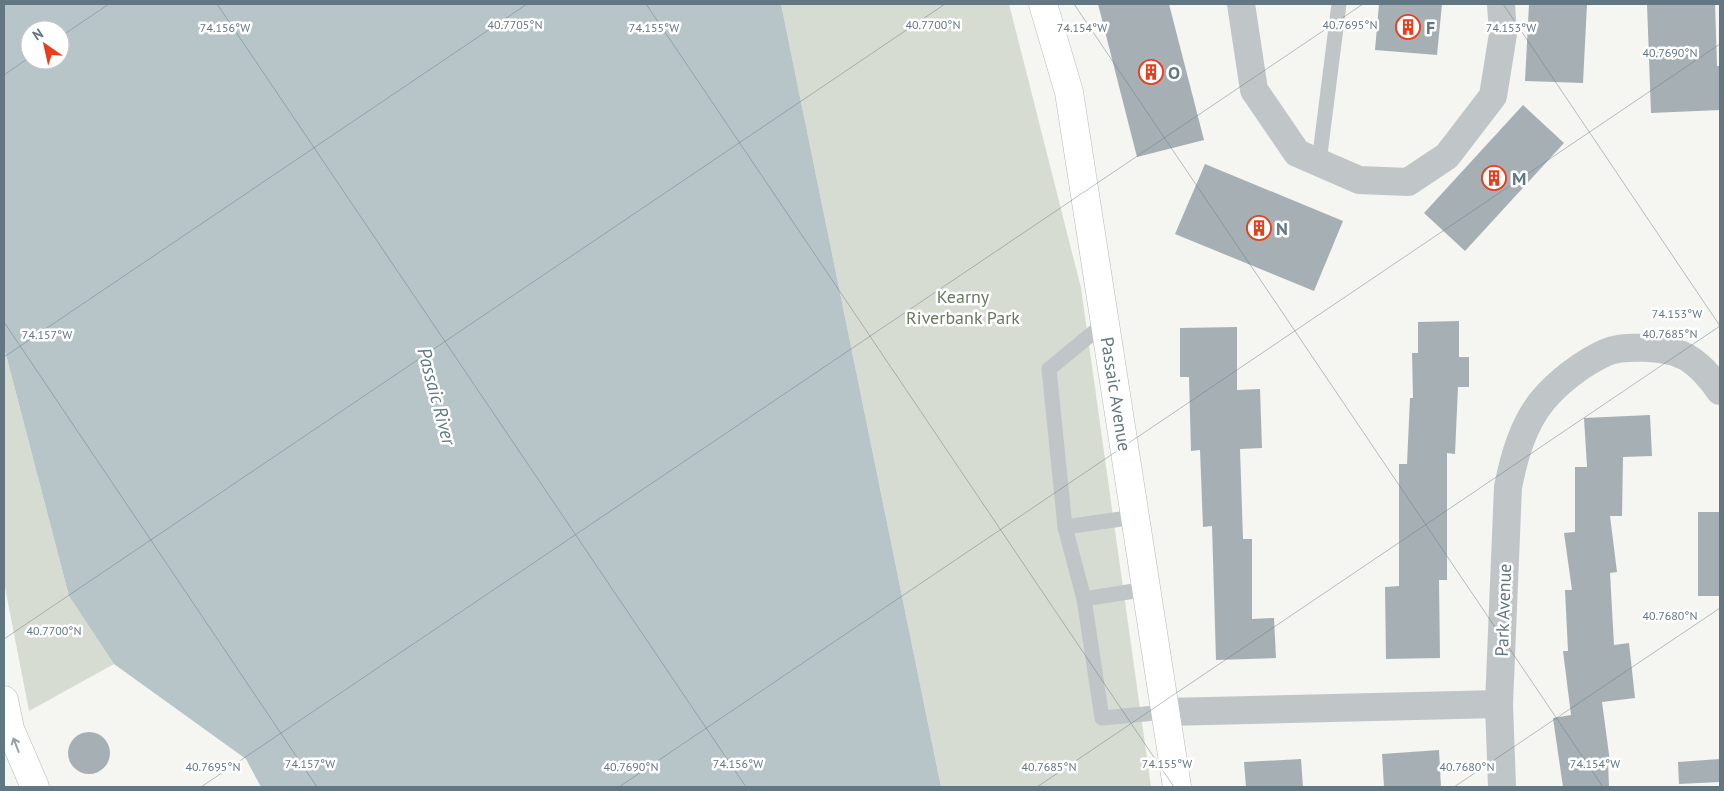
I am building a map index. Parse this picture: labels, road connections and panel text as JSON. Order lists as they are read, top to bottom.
{
  "streets": {
    "main road": ["Passaic Avenue"],
    "street": ["Park Avenue"]
  },
  "water": ["Passaic River"],
  "parks": ["Kearny Riverbank Park"],
  "places": {
    "building": [
      "F",
      "O",
      "M",
      "N"
    ]
  },
  "north": "top left",
  "coordinates": [
    "40.7705°N",
    "40.7700°N",
    "40.7695°N",
    "74.156°W",
    "74.155°W",
    "74.154°W",
    "74.153°W",
    "40.7690°N",
    "40.7685°N",
    "74.157°W",
    "40.7680°N"
  ]
}
